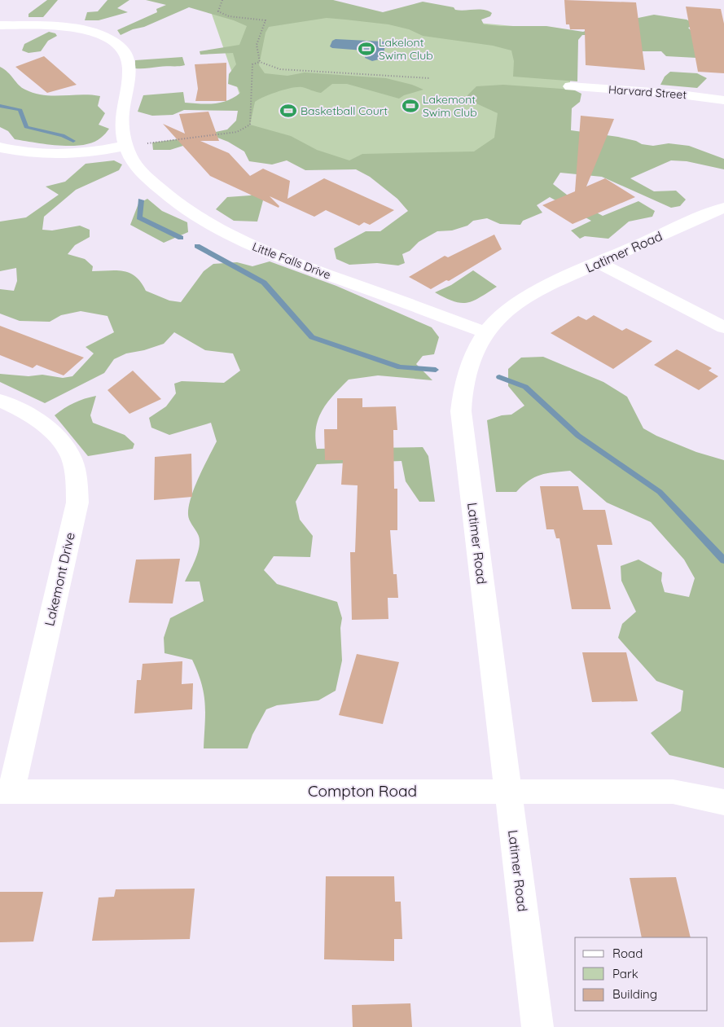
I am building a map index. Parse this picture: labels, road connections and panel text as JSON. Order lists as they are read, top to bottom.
{
  "streets": {
    "street": [
      "Harvard Street",
      "Latimer Road",
      "Little Falls Drive",
      "Lakemont Drive",
      "Compton Road"
    ]
  },
  "crossings": [
    ["Latimer Road", "Little Falls Drive"],
    ["Latimer Road", "Compton Road"],
    ["Lakemont Drive", "Compton Road"]
  ],
  "places": {
    "sports": ["Lakelont Swim Club", "Lakemont Swim Club", "Basketball Court"]
  },
  "legend": ["Road", "Park", "Building"]
}
